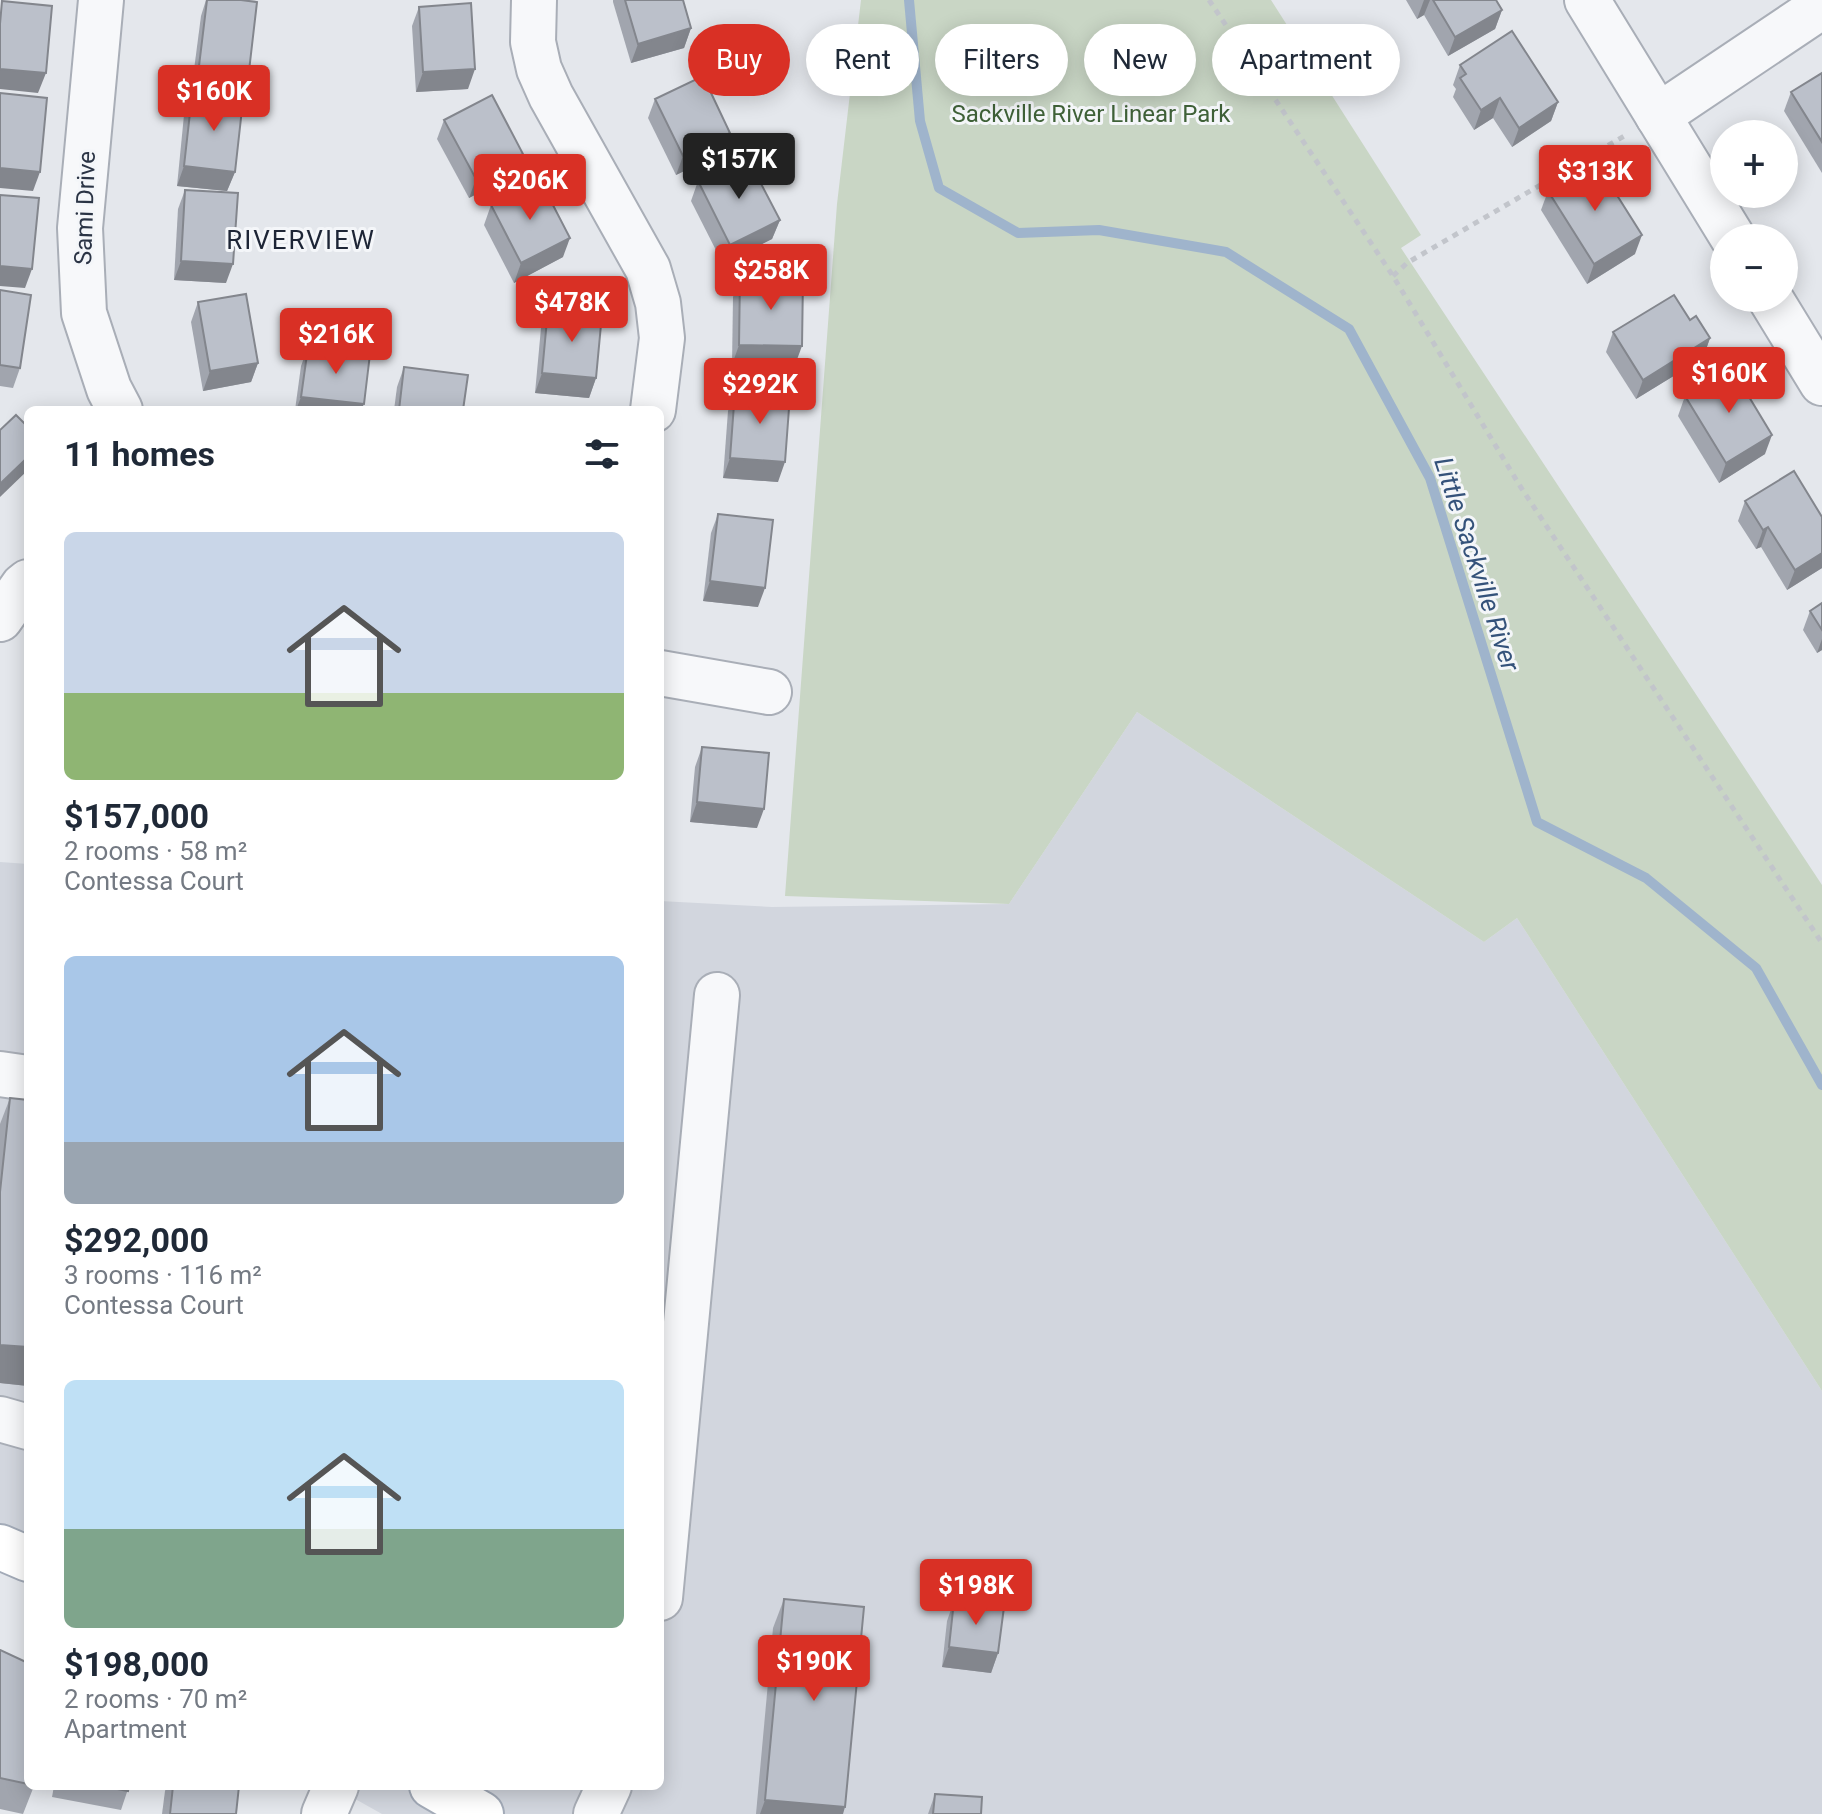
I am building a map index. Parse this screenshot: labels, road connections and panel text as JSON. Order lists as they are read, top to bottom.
{
  "streets": {
    "street": ["Sami Drive"]
  },
  "districts": ["RIVERVIEW"],
  "water": ["Little Sackville River"],
  "parks": ["Sackville River Linear Park"],
  "page": {
    "chip": [
      "Buy",
      "Rent",
      "Filters",
      "New",
      "Apartment"
    ],
    "price": [
      "$160K",
      "$157K",
      "$313K",
      "$206K",
      "$258K",
      "$478K",
      "$216K",
      "$160K",
      "$292K",
      "$198K",
      "$190K"
    ],
    "map_buttons": ["+", "−"],
    "heading": "11 homes",
    "list": [
      {
        "name": "$157,000",
        "note": "2 rooms · 58 m² · Contessa Court"
      },
      {
        "name": "$292,000",
        "note": "3 rooms · 116 m² · Contessa Court"
      },
      {
        "name": "$198,000",
        "note": "2 rooms · 70 m² · Apartment"
      }
    ]
  }
}
